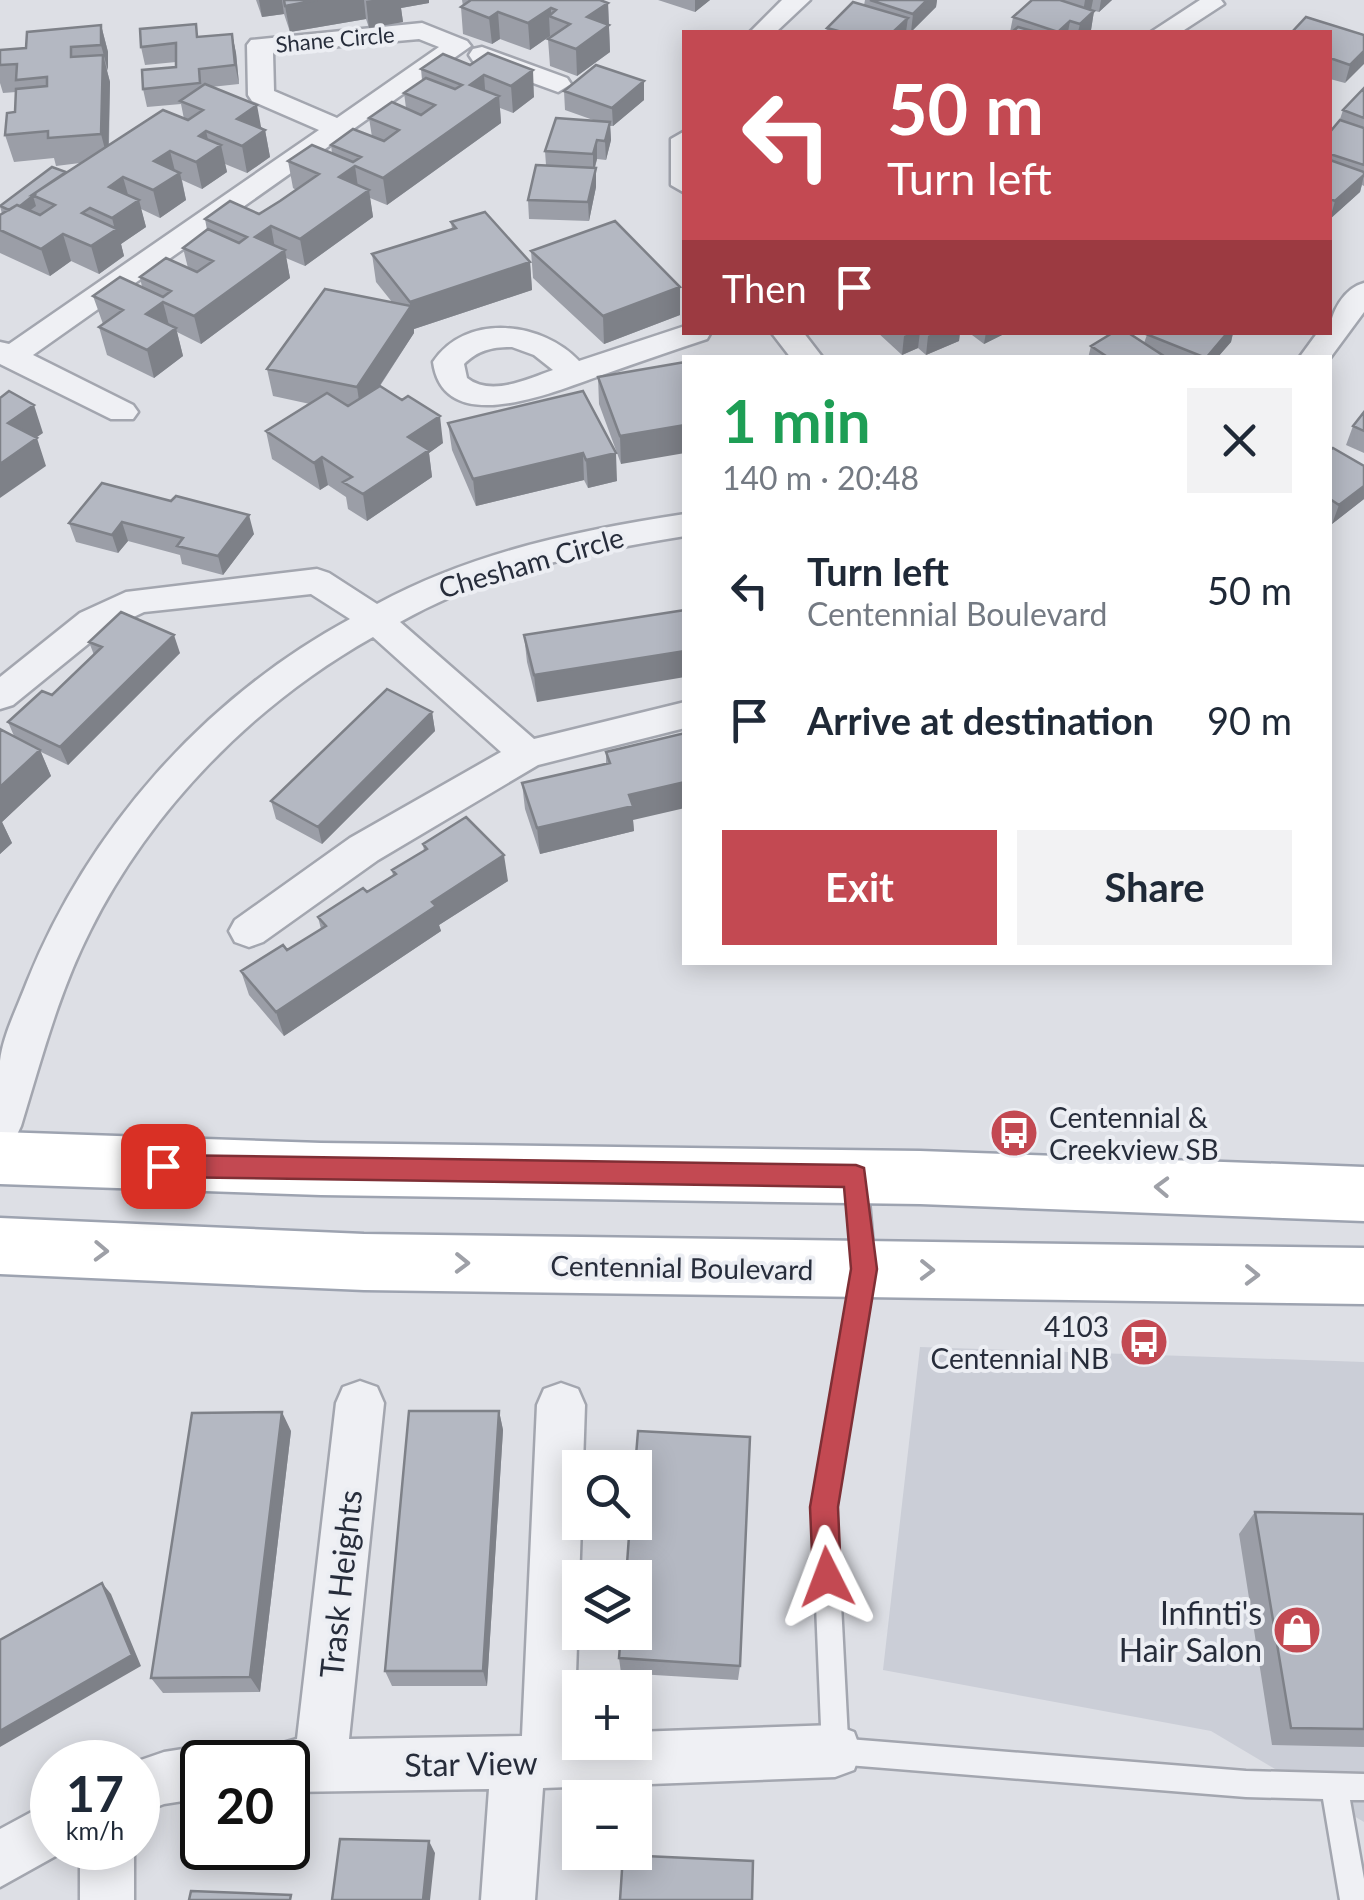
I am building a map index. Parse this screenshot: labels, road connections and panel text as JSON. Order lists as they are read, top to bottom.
{
  "streets": {
    "main road": ["Centennial Boulevard"],
    "street": [
      "Shane Circle",
      "Chesham Circle",
      "Trask Heights",
      "Star View"
    ]
  },
  "places": {
    "bus stop": ["Centennial & Creekview SB", "4103 Centennial NB"],
    "shop": ["Infinti's Hair Salon"]
  },
  "page": {
    "turn": ["50 m", "Turn left"],
    "then": "Then",
    "heading": ["1 min", "140 m · 20:48"],
    "list": [
      {
        "name": "Turn left",
        "note": "Centennial Boulevard",
        "value": "50 m"
      },
      {
        "name": "Arrive at destination",
        "value": "90 m"
      }
    ],
    "buttons": ["Exit", "Share"],
    "map_buttons": ["+", "−"],
    "speed": "17 km/h",
    "limit": "20"
  }
}
